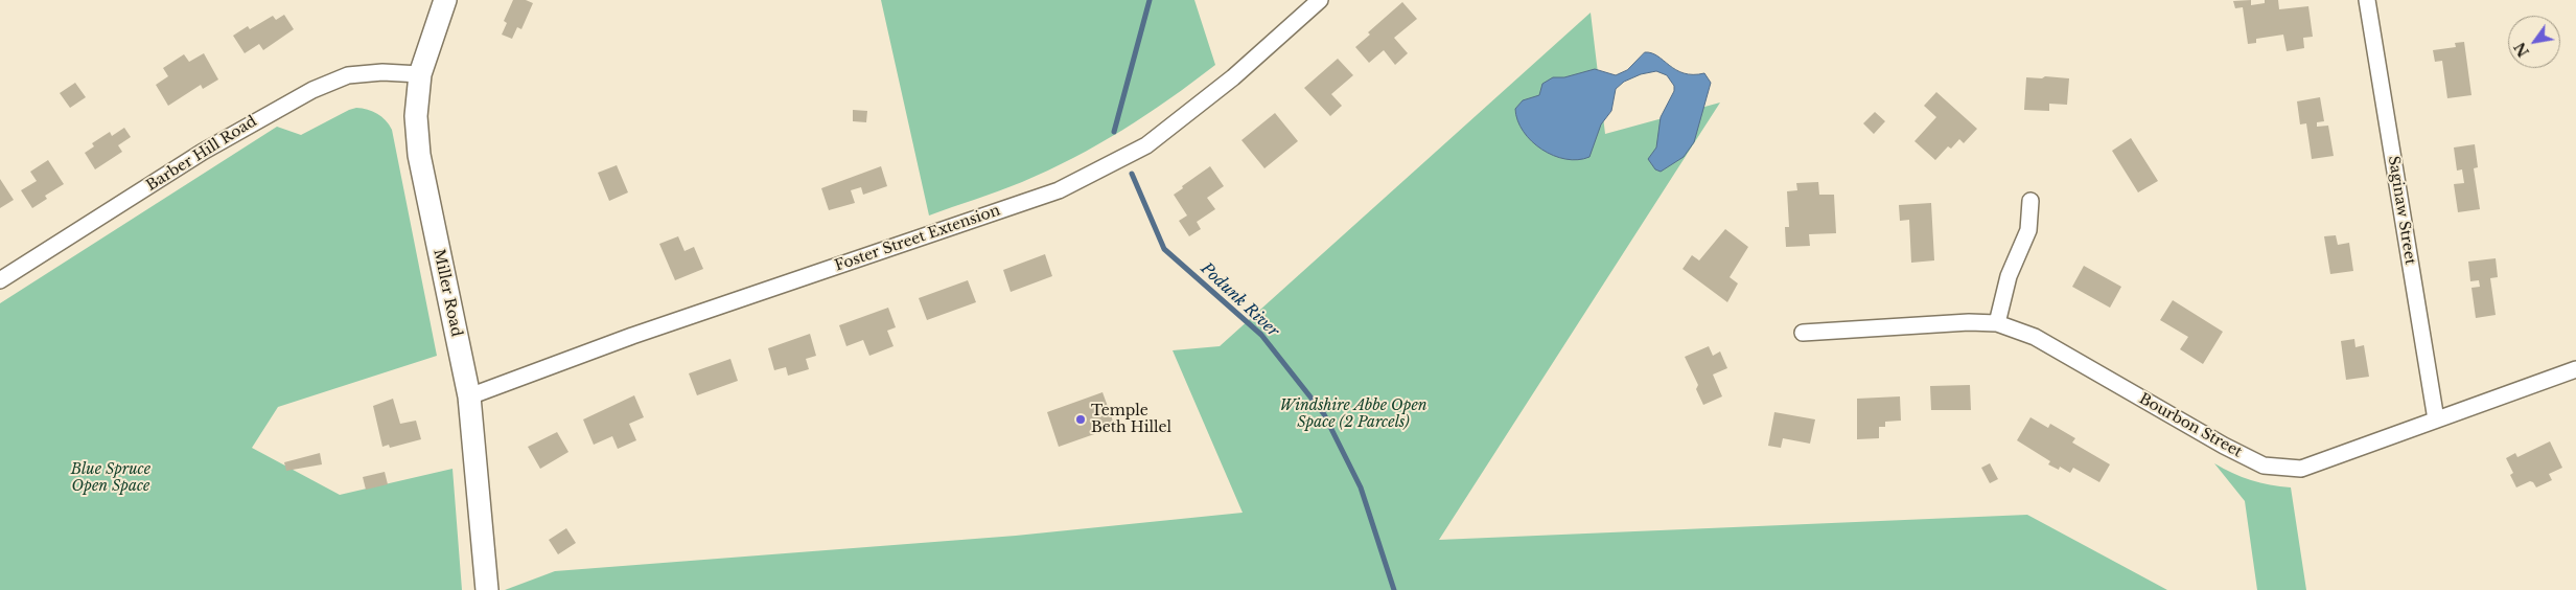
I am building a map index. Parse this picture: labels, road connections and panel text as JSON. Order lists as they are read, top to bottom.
{
  "streets": {
    "street": [
      "Barber Hill Road",
      "Saginaw Street",
      "Foster Street Extension",
      "Miller Road",
      "Bourbon Street"
    ]
  },
  "crossings": [
    ["Barber Hill Road", "Miller Road"],
    ["Saginaw Street", "Bourbon Street"],
    ["Foster Street Extension", "Miller Road"]
  ],
  "water": ["Podunk River"],
  "parks": ["Windshire Abbe Open Space (2 Parcels)", "Blue Spruce Open Space"],
  "places": ["Temple Beth Hillel"],
  "north": "bottom left"
}
